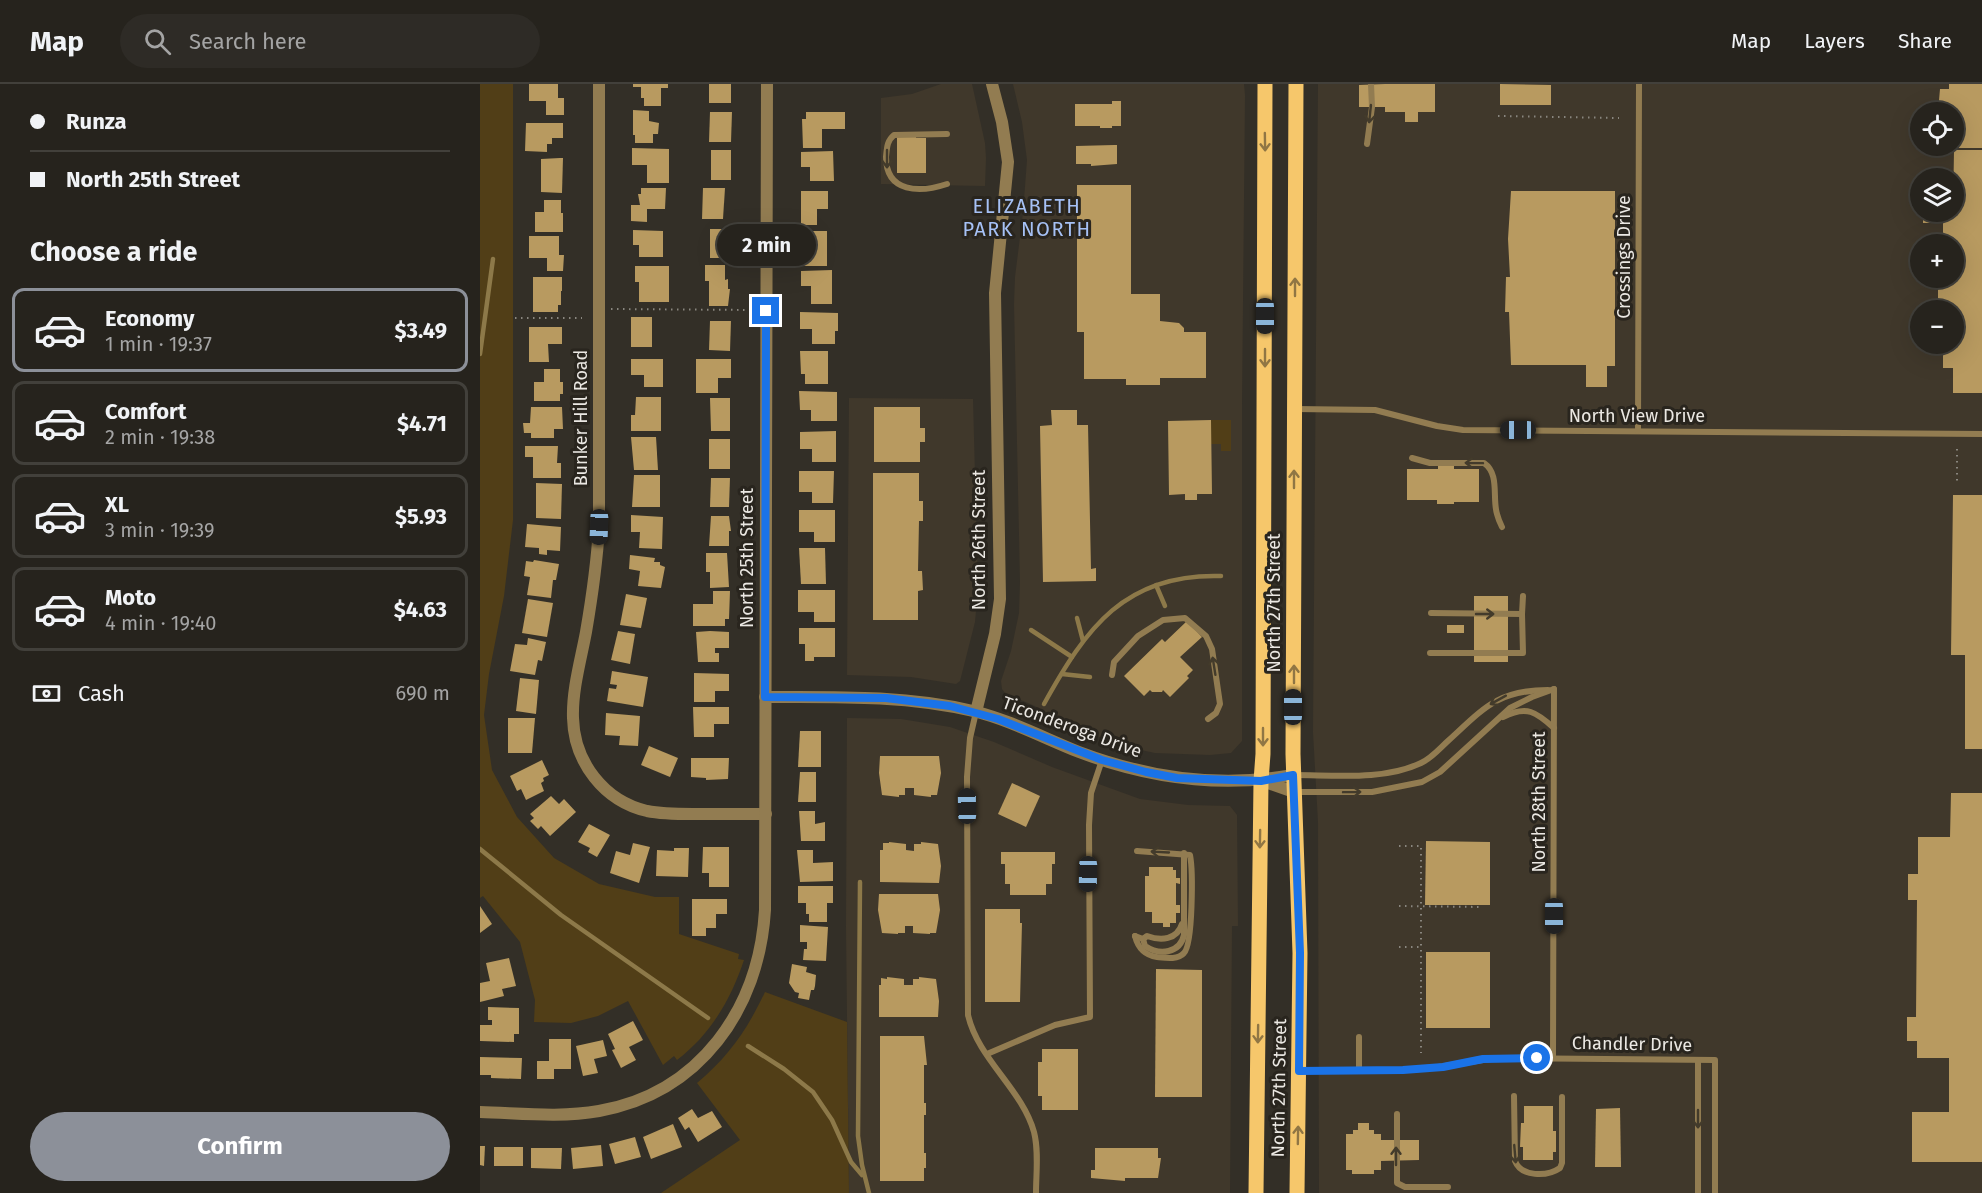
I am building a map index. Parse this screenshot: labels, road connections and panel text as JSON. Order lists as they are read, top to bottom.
{
  "streets": {
    "main road": ["North 27th Street"],
    "street": [
      "Bunker Hill Road",
      "North 26th Street",
      "North 25th Street",
      "Ticonderoga Drive"
    ],
    "lane": [
      "Crossings Drive",
      "North View Drive",
      "North 28th Street",
      "Chandler Drive"
    ]
  },
  "crossings": [
    ["Crossings Drive", "North View Drive"],
    ["North View Drive", "North 27th Street"],
    ["Bunker Hill Road", "North 25th Street"],
    ["North 26th Street", "Ticonderoga Drive"],
    ["North 25th Street", "Ticonderoga Drive"],
    ["North 27th Street", "Ticonderoga Drive"],
    ["North 27th Street", "Chandler Drive"],
    ["Ticonderoga Drive", "North 28th Street"],
    ["North 28th Street", "Chandler Drive"]
  ],
  "districts": ["ELIZABETH PARK NORTH"],
  "page": {
    "header": "Map",
    "search": "Search here",
    "nav": ["Map", "Layers", "Share"],
    "banner": ["Runza", "North 25th Street"],
    "map_buttons": ["+", "−"],
    "heading": "Choose a ride",
    "bubble": "2 min",
    "list": [
      {
        "name": "Economy",
        "note": "1 min · 19:37",
        "value": "$3.49"
      },
      {
        "name": "Comfort",
        "note": "2 min · 19:38",
        "value": "$4.71"
      },
      {
        "name": "XL",
        "note": "3 min · 19:39",
        "value": "$5.93"
      },
      {
        "name": "Moto",
        "note": "4 min · 19:40",
        "value": "$4.63"
      }
    ],
    "pay": ["Cash", "690 m"],
    "buttons": "Confirm"
  }
}
